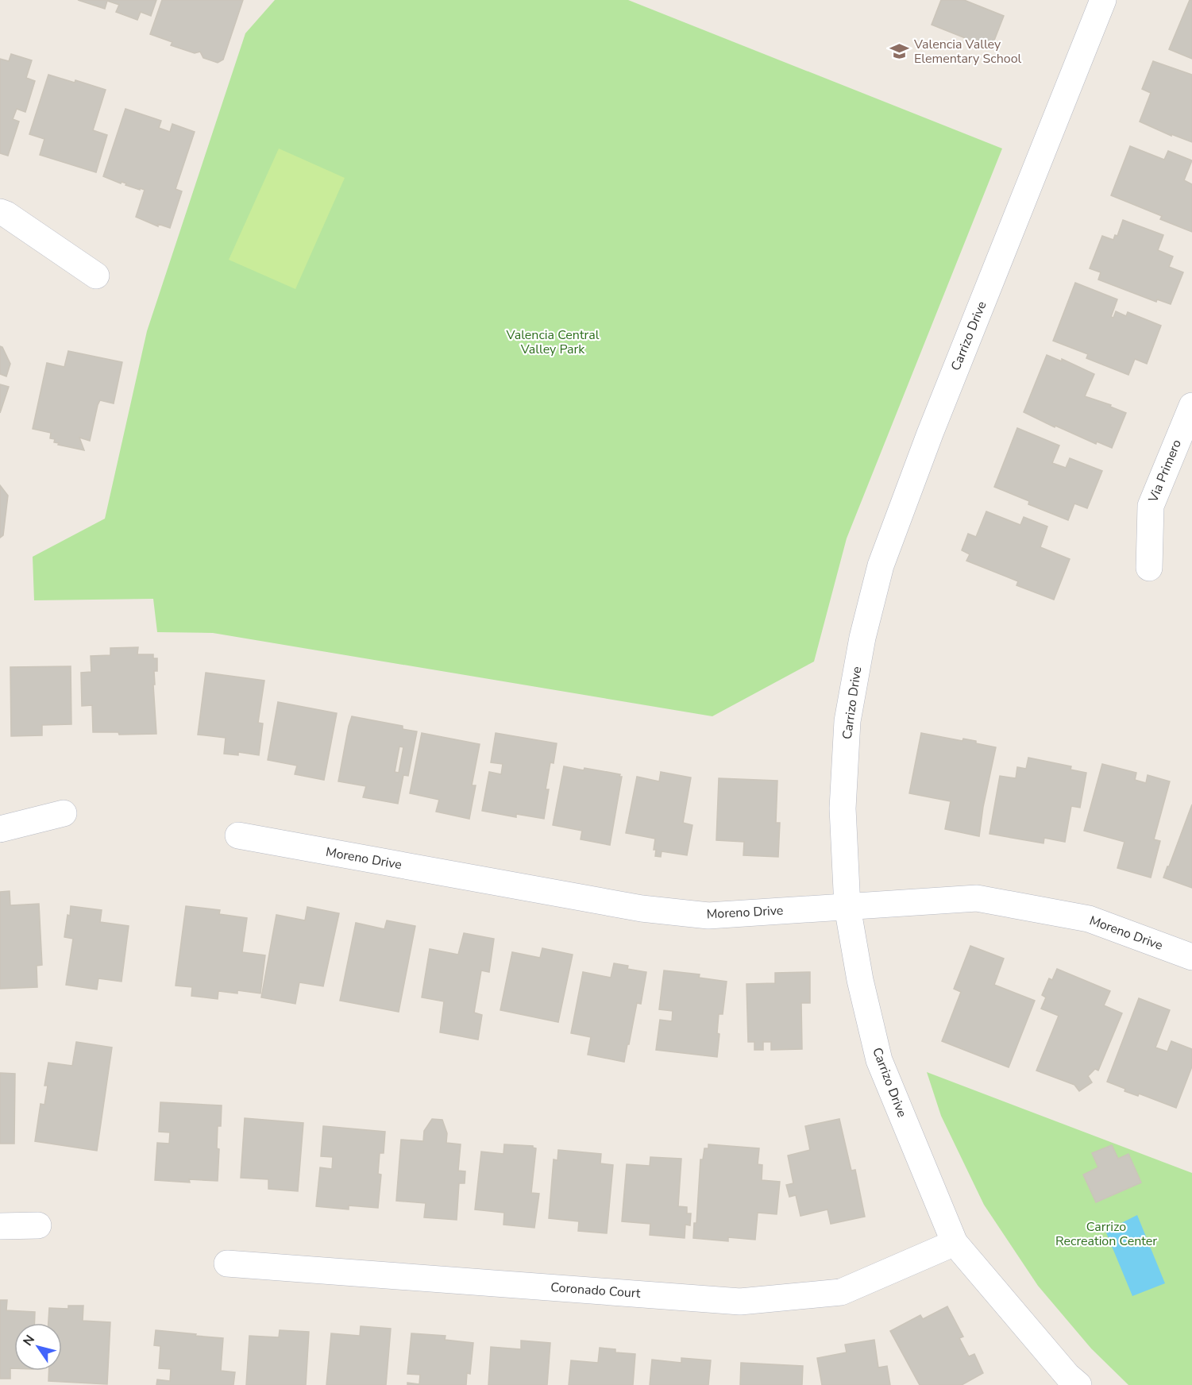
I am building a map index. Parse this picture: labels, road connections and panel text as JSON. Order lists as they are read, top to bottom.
{
  "streets": {
    "street": [
      "Carrizo Drive",
      "Via Primero",
      "Moreno Drive",
      "Coronado Court"
    ]
  },
  "crossings": [
    ["Carrizo Drive", "Moreno Drive"],
    ["Carrizo Drive", "Coronado Court"]
  ],
  "parks": ["Valencia Central Valley Park", "Carrizo Recreation Center"],
  "places": {
    "school or university": ["Valencia Valley Elementary School"]
  },
  "north": "top left"
}
